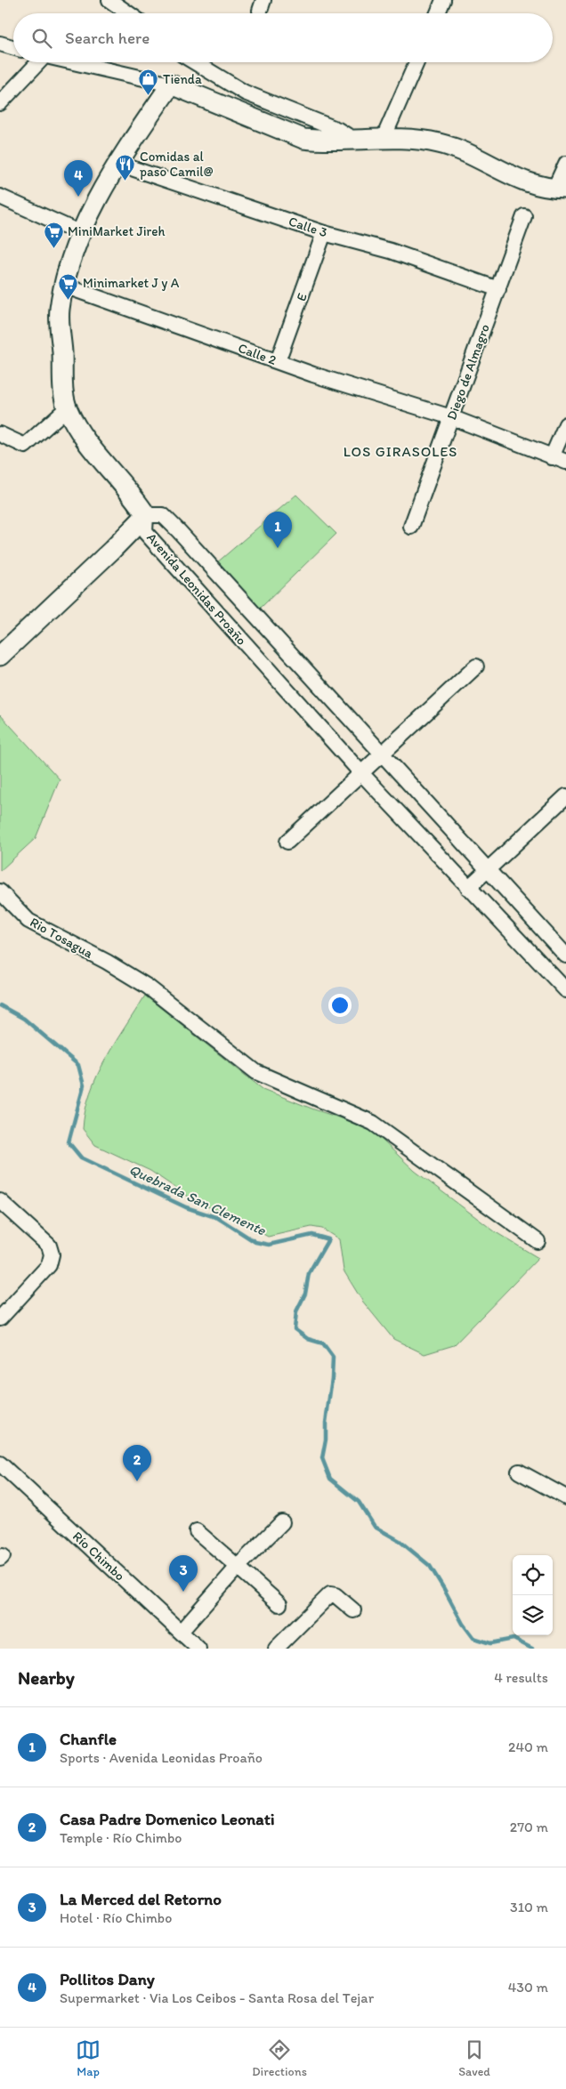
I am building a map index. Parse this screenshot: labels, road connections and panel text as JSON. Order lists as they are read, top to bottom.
{
  "streets": {
    "street": [
      "Calle 3",
      "E",
      "Calle 2",
      "Diego de Almagro",
      "Avenida Leonidas Proaño",
      "Rio Tosagua",
      "Río Chimbo"
    ]
  },
  "crossings": [
    ["Calle 3", "E"],
    ["Calle 3", "Diego de Almagro"],
    ["E", "Calle 2"],
    ["Calle 2", "Diego de Almagro"]
  ],
  "districts": ["LOS GIRASOLES"],
  "water": ["Quebrada San Clemente"],
  "places": {
    "shop": ["Tienda"],
    "restaurant": ["Comidas al paso Camil@"],
    "supermarket": ["MiniMarket Jireh", "Minimarket J y A"]
  },
  "page": {
    "search": "Search here",
    "pins": [
      "4",
      "1",
      "2",
      "3"
    ],
    "heading": ["Nearby", "4 results"],
    "list": [
      {
        "mark": "1",
        "name": "Chanfle",
        "note": "Sports · Avenida Leonidas Proaño",
        "value": "240 m"
      },
      {
        "mark": "2",
        "name": "Casa Padre Domenico Leonati",
        "note": "Temple · Río Chimbo",
        "value": "270 m"
      },
      {
        "mark": "3",
        "name": "La Merced del Retorno",
        "note": "Hotel · Río Chimbo",
        "value": "310 m"
      },
      {
        "mark": "4",
        "name": "Pollitos Dany",
        "note": "Supermarket · Via Los Ceibos - Santa Rosa del Tejar",
        "value": "430 m"
      }
    ],
    "nav": ["Map", "Directions", "Saved"]
  }
}
